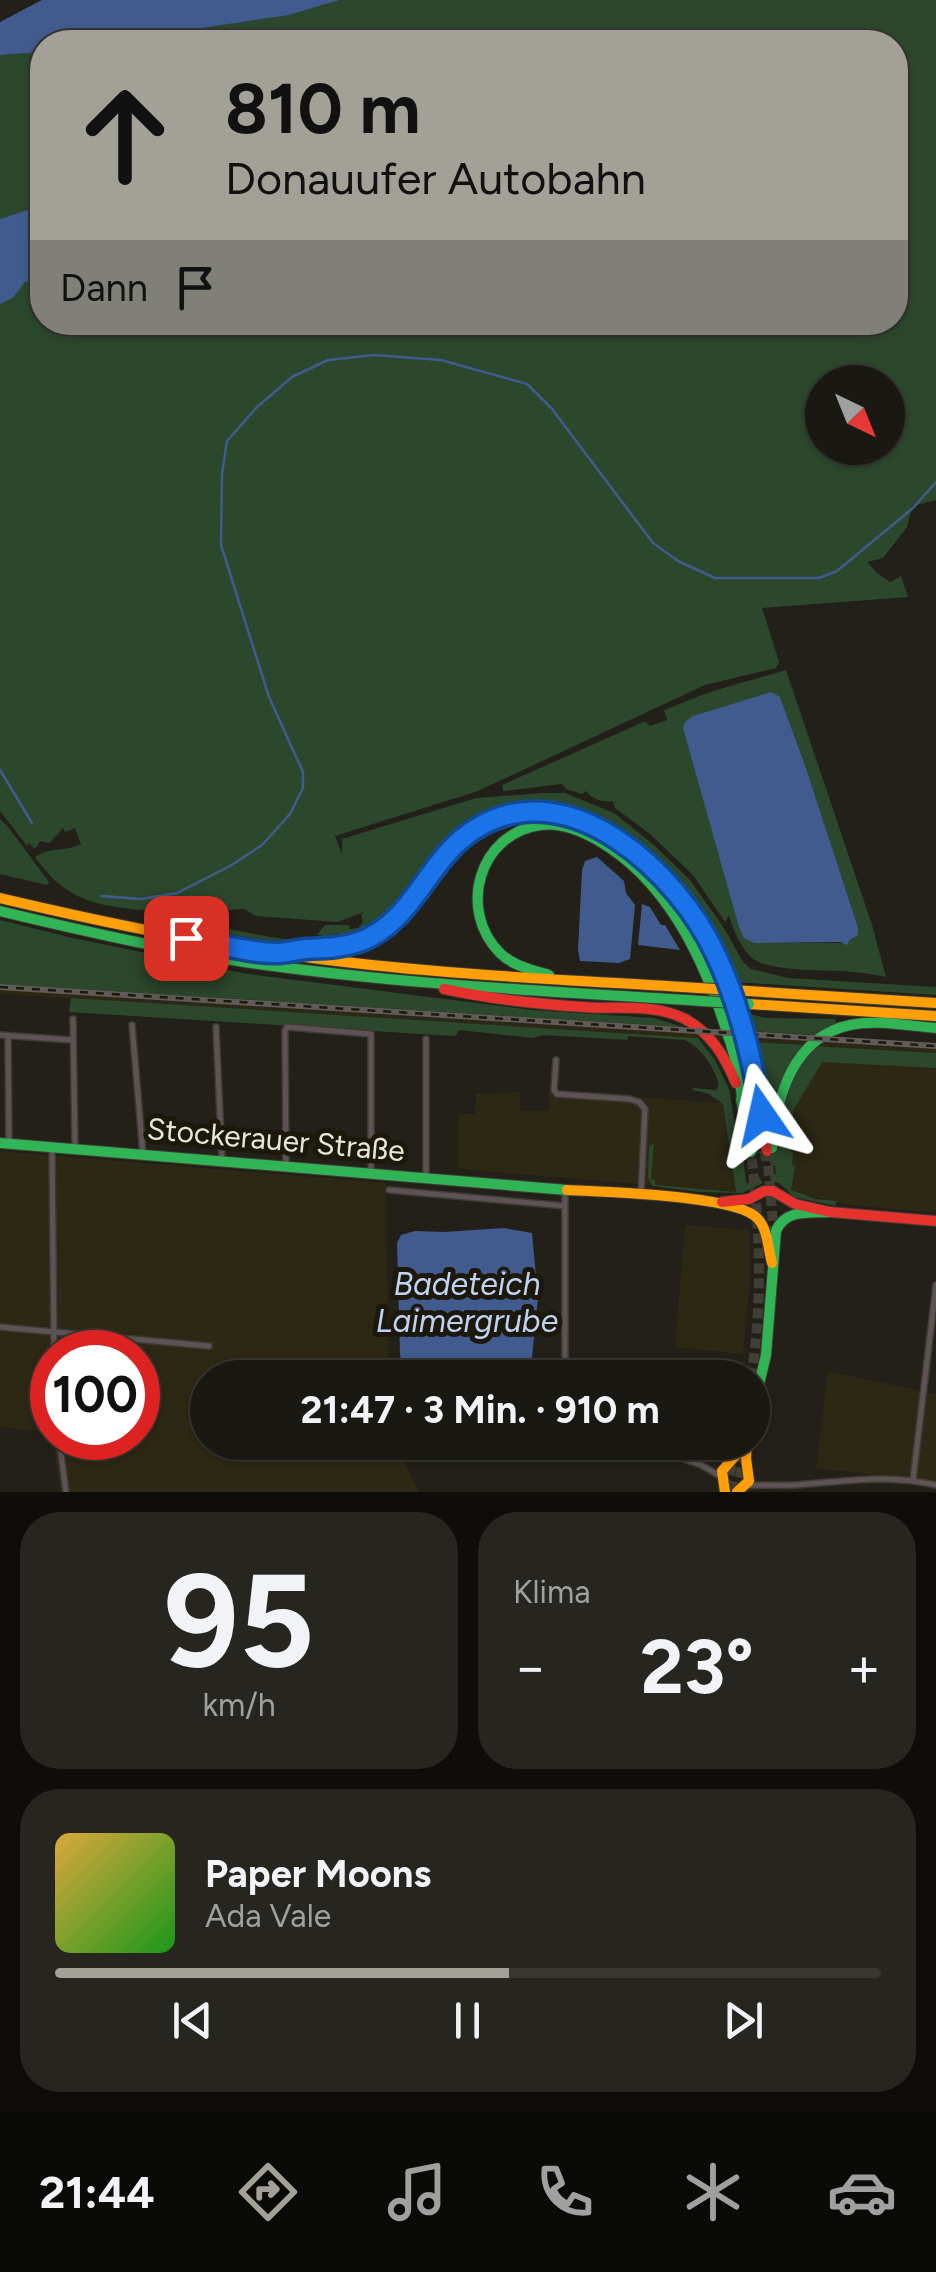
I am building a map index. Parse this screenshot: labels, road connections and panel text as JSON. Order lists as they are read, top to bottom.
{
  "streets": {
    "main road": ["Stockerauer Straße"]
  },
  "water": ["Badeteich Laimergrube"],
  "north": "bottom right",
  "page": {
    "turn": ["810 m", "Donauufer Autobahn"],
    "then": "Dann",
    "limit": "100",
    "trip": "21:47 · 3 Min. · 910 m",
    "tile": [
      ["95", "km/h"],
      "Klima"
    ],
    "heat": ["−", "23°", "+"],
    "song": ["Paper Moons", "Ada Vale"],
    "tabs": "21:44"
  }
}
